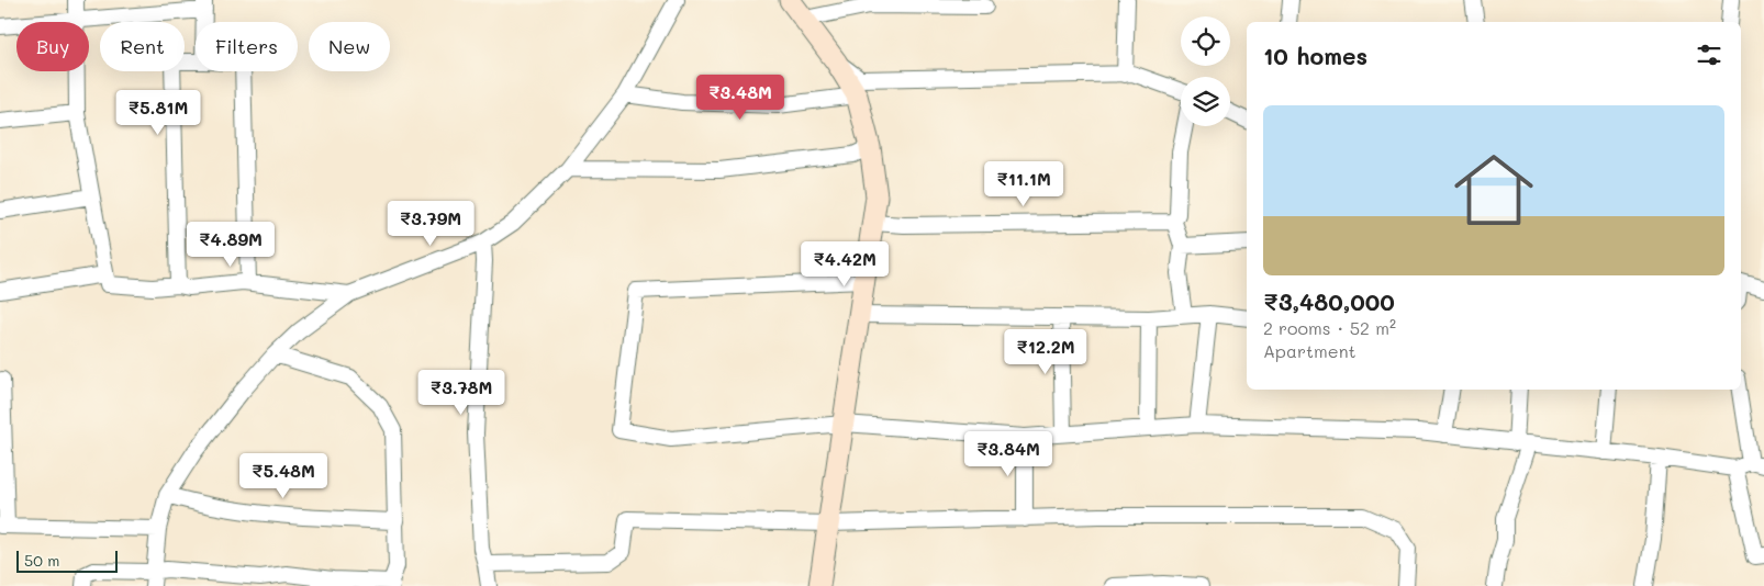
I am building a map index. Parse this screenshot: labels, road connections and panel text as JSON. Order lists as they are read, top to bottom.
{
  "scale_bar": "50 m",
  "page": {
    "chip": [
      "Buy",
      "Rent",
      "Filters",
      "New"
    ],
    "heading": "10 homes",
    "price": [
      "₹3.48M",
      "₹5.81M",
      "₹11.1M",
      "₹3.79M",
      "₹4.89M",
      "₹4.42M",
      "₹12.2M",
      "₹3.78M",
      "₹3.84M",
      "₹5.48M"
    ],
    "list": [
      {
        "name": "₹3,480,000",
        "note": "2 rooms · 52 m² · Apartment"
      }
    ],
    "scale": "50 m"
  }
}
